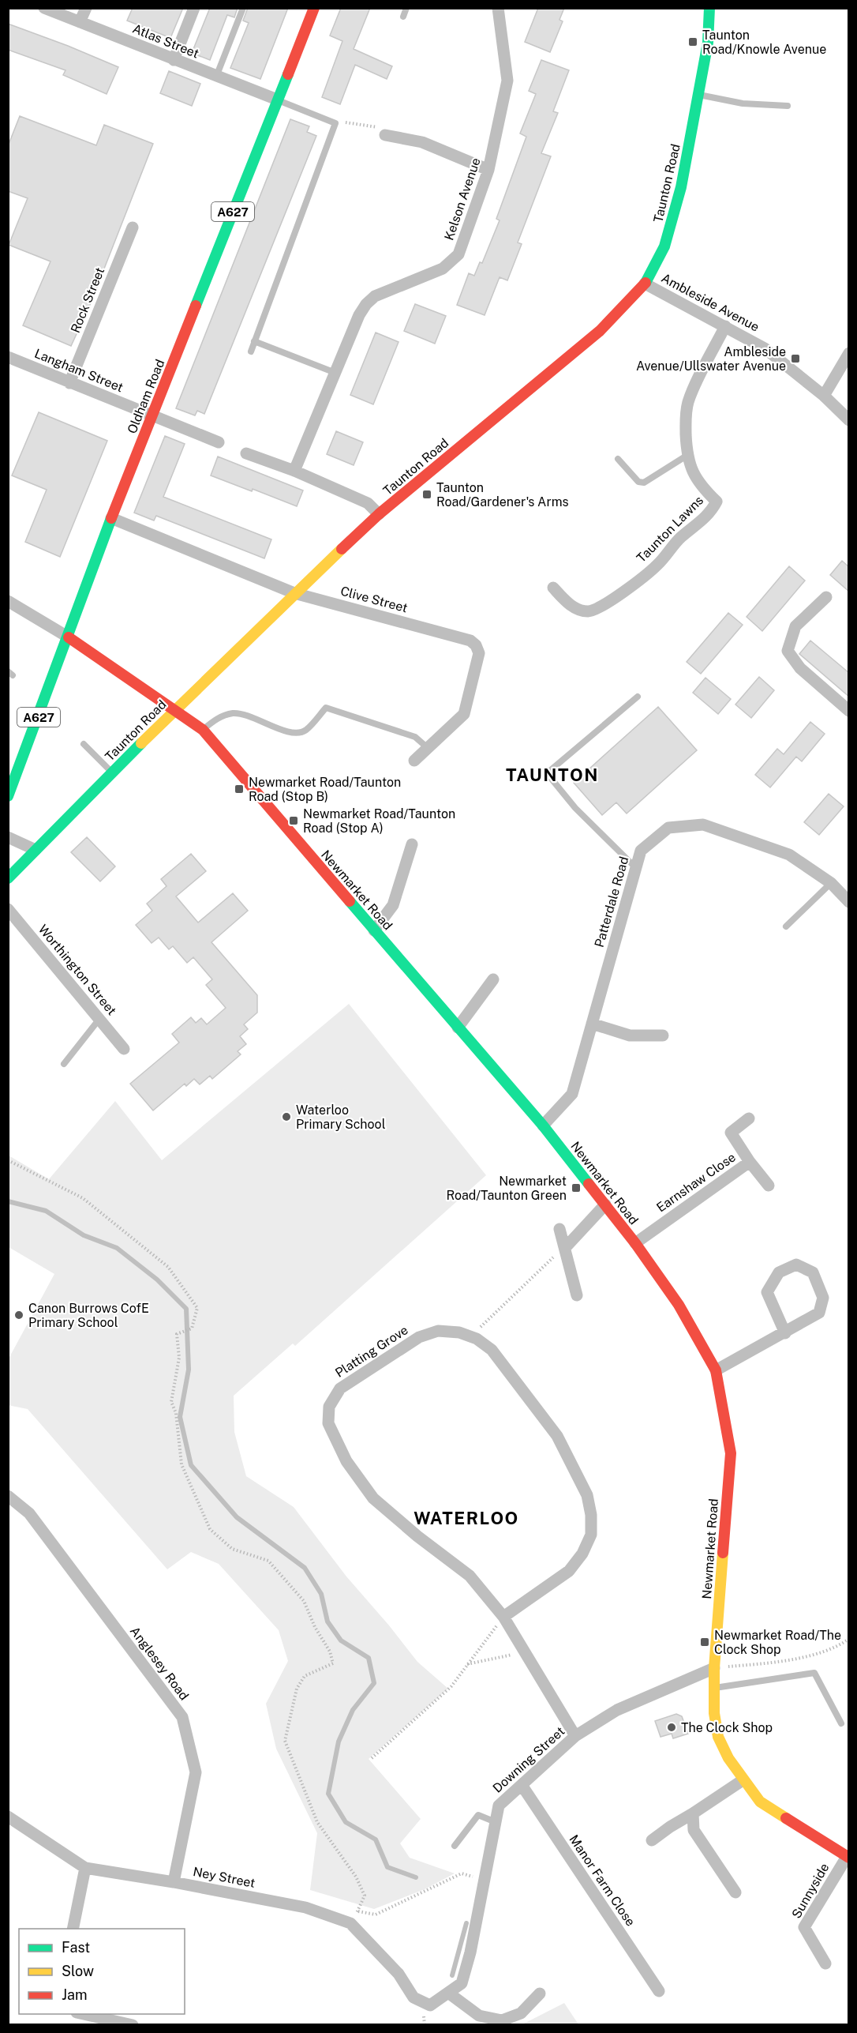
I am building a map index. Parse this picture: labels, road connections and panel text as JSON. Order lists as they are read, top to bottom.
{
  "streets": {
    "main road": [
      "Taunton Road",
      "A627",
      "Oldham Road",
      "Newmarket Road"
    ],
    "street": [
      "Atlas Street",
      "Kelson Avenue",
      "Rock Street",
      "Ambleside Avenue",
      "Langham Street",
      "Taunton Lawns",
      "Clive Street",
      "Patterdale Road",
      "Worthington Street",
      "Earnshaw Close",
      "Platting Grove",
      "Anglesey Road",
      "Downing Street",
      "Ney Street",
      "Manor Farm Close",
      "Sunnyside"
    ]
  },
  "crossings": [
    ["Atlas Street", "Oldham Road"],
    ["Taunton Road", "Ambleside Avenue"],
    ["Taunton Road", "Clive Street"],
    ["Taunton Road", "Newmarket Road"],
    ["Rock Street", "Langham Street"],
    ["Ambleside Avenue", "Taunton Lawns"],
    ["Langham Street", "Oldham Road"],
    ["Oldham Road", "Clive Street"],
    ["Oldham Road", "Newmarket Road"],
    ["Newmarket Road", "Patterdale Road"],
    ["Newmarket Road", "Earnshaw Close"],
    ["Newmarket Road", "Downing Street"],
    ["Newmarket Road", "Sunnyside"],
    ["Platting Grove", "Downing Street"],
    ["Anglesey Road", "Ney Street"],
    ["Downing Street", "Ney Street"],
    ["Downing Street", "Manor Farm Close"]
  ],
  "districts": ["TAUNTON", "WATERLOO"],
  "places": {
    "transit": [
      "Taunton Road/Knowle Avenue",
      "Ambleside Avenue/Ullswater Avenue",
      "Taunton Road/Gardener's Arms",
      "Newmarket Road/Taunton Road (Stop B)",
      "Newmarket Road/Taunton Road (Stop A)",
      "Newmarket Road/Taunton Green",
      "Newmarket Road/The Clock Shop"
    ],
    "other": ["Waterloo Primary School", "Canon Burrows CofE Primary School", "The Clock Shop"]
  },
  "legend": ["Fast", "Slow", "Jam"]
}
